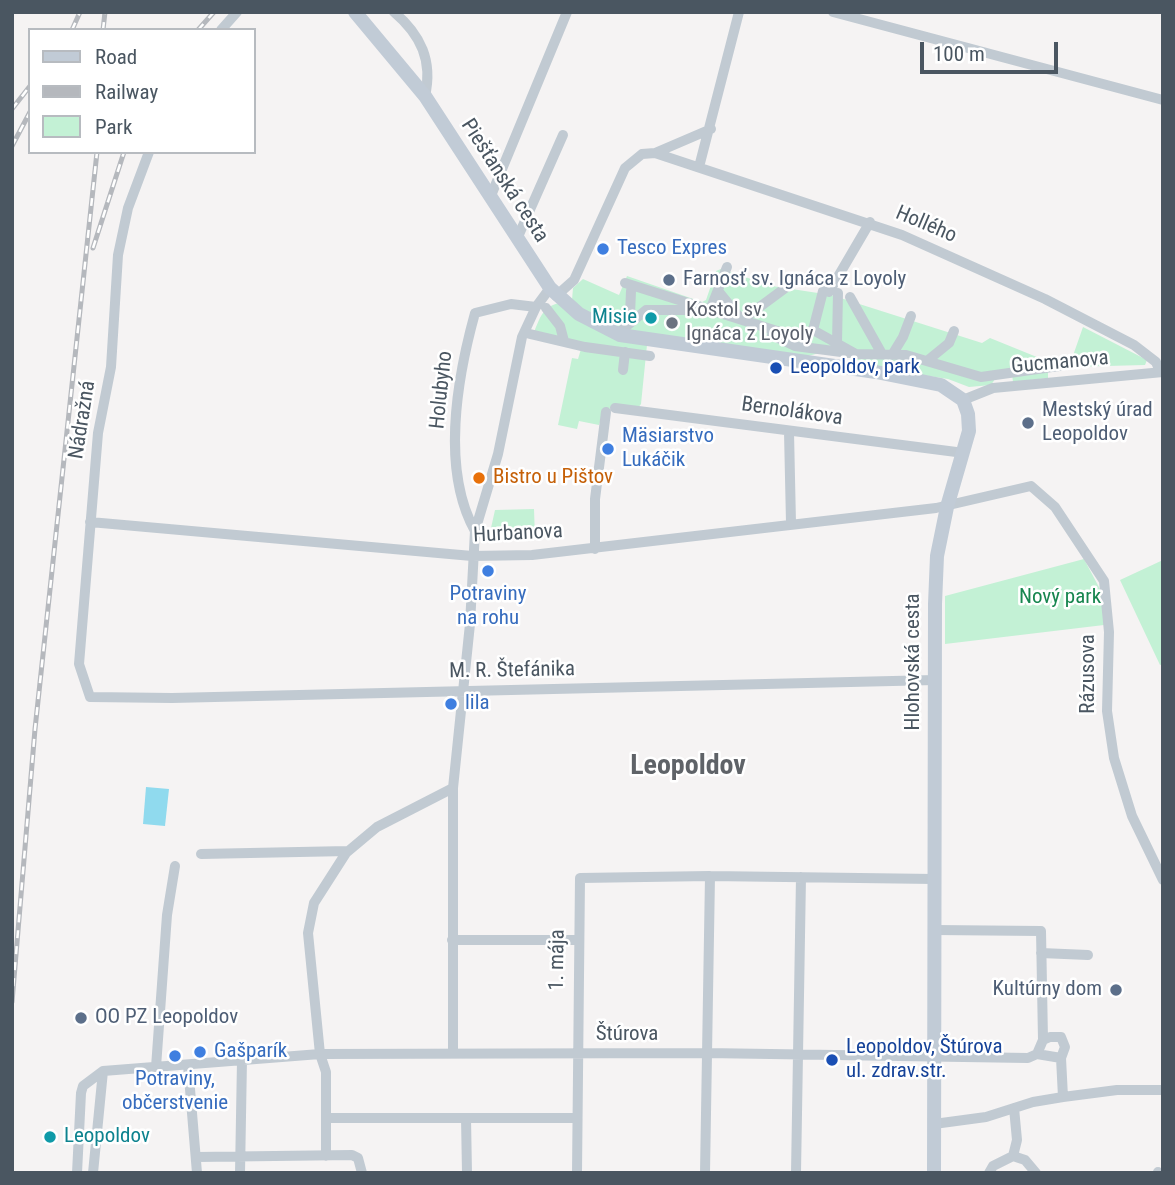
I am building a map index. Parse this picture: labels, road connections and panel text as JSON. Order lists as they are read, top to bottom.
{
  "streets": {
    "street": [
      "Piešťanská cesta",
      "Hollého",
      "Gucmanova",
      "Holubyho",
      "Bernolákova",
      "Nádražná",
      "Hurbanova",
      "Hlohovská cesta",
      "M. R. Štefánika",
      "Rázusova",
      "1. mája",
      "Štúrova"
    ]
  },
  "crossings": [
    ["Piešťanská cesta", "Gucmanova"],
    ["Piešťanská cesta", "Hlohovská cesta"],
    ["Hollého", "Gucmanova"],
    ["Gucmanova", "Hlohovská cesta"],
    ["Bernolákova", "Hurbanova"],
    ["Bernolákova", "Hlohovská cesta"],
    ["Nádražná", "Hurbanova"],
    ["Nádražná", "M. R. Štefánika"],
    ["Hurbanova", "Hlohovská cesta"],
    ["Hurbanova", "Rázusova"],
    ["Hlohovská cesta", "M. R. Štefánika"],
    ["Hlohovská cesta", "Rázusova"],
    ["Hlohovská cesta", "1. mája"],
    ["Hlohovská cesta", "Štúrova"],
    ["1. mája", "Štúrova"]
  ],
  "districts": ["Leopoldov"],
  "parks": ["Nový park"],
  "places": [
    "Tesco Expres",
    "Farnosť sv. Ignáca z Loyoly",
    "Misie",
    "Kostol sv. Ignáca z Loyoly",
    "Leopoldov, park",
    "Mestský úrad Leopoldov",
    "Mäsiarstvo Lukáčik",
    "Bistro u Pištov",
    "Potraviny na rohu",
    "lila",
    "Kultúrny dom",
    "OO PZ Leopoldov",
    "Gašparík",
    "Potraviny, občerstvenie",
    "Leopoldov, Štúrova ul. zdrav.str.",
    "Leopoldov"
  ],
  "legend": ["Road", "Railway", "Park"],
  "scale_bar": "100 m"
}
